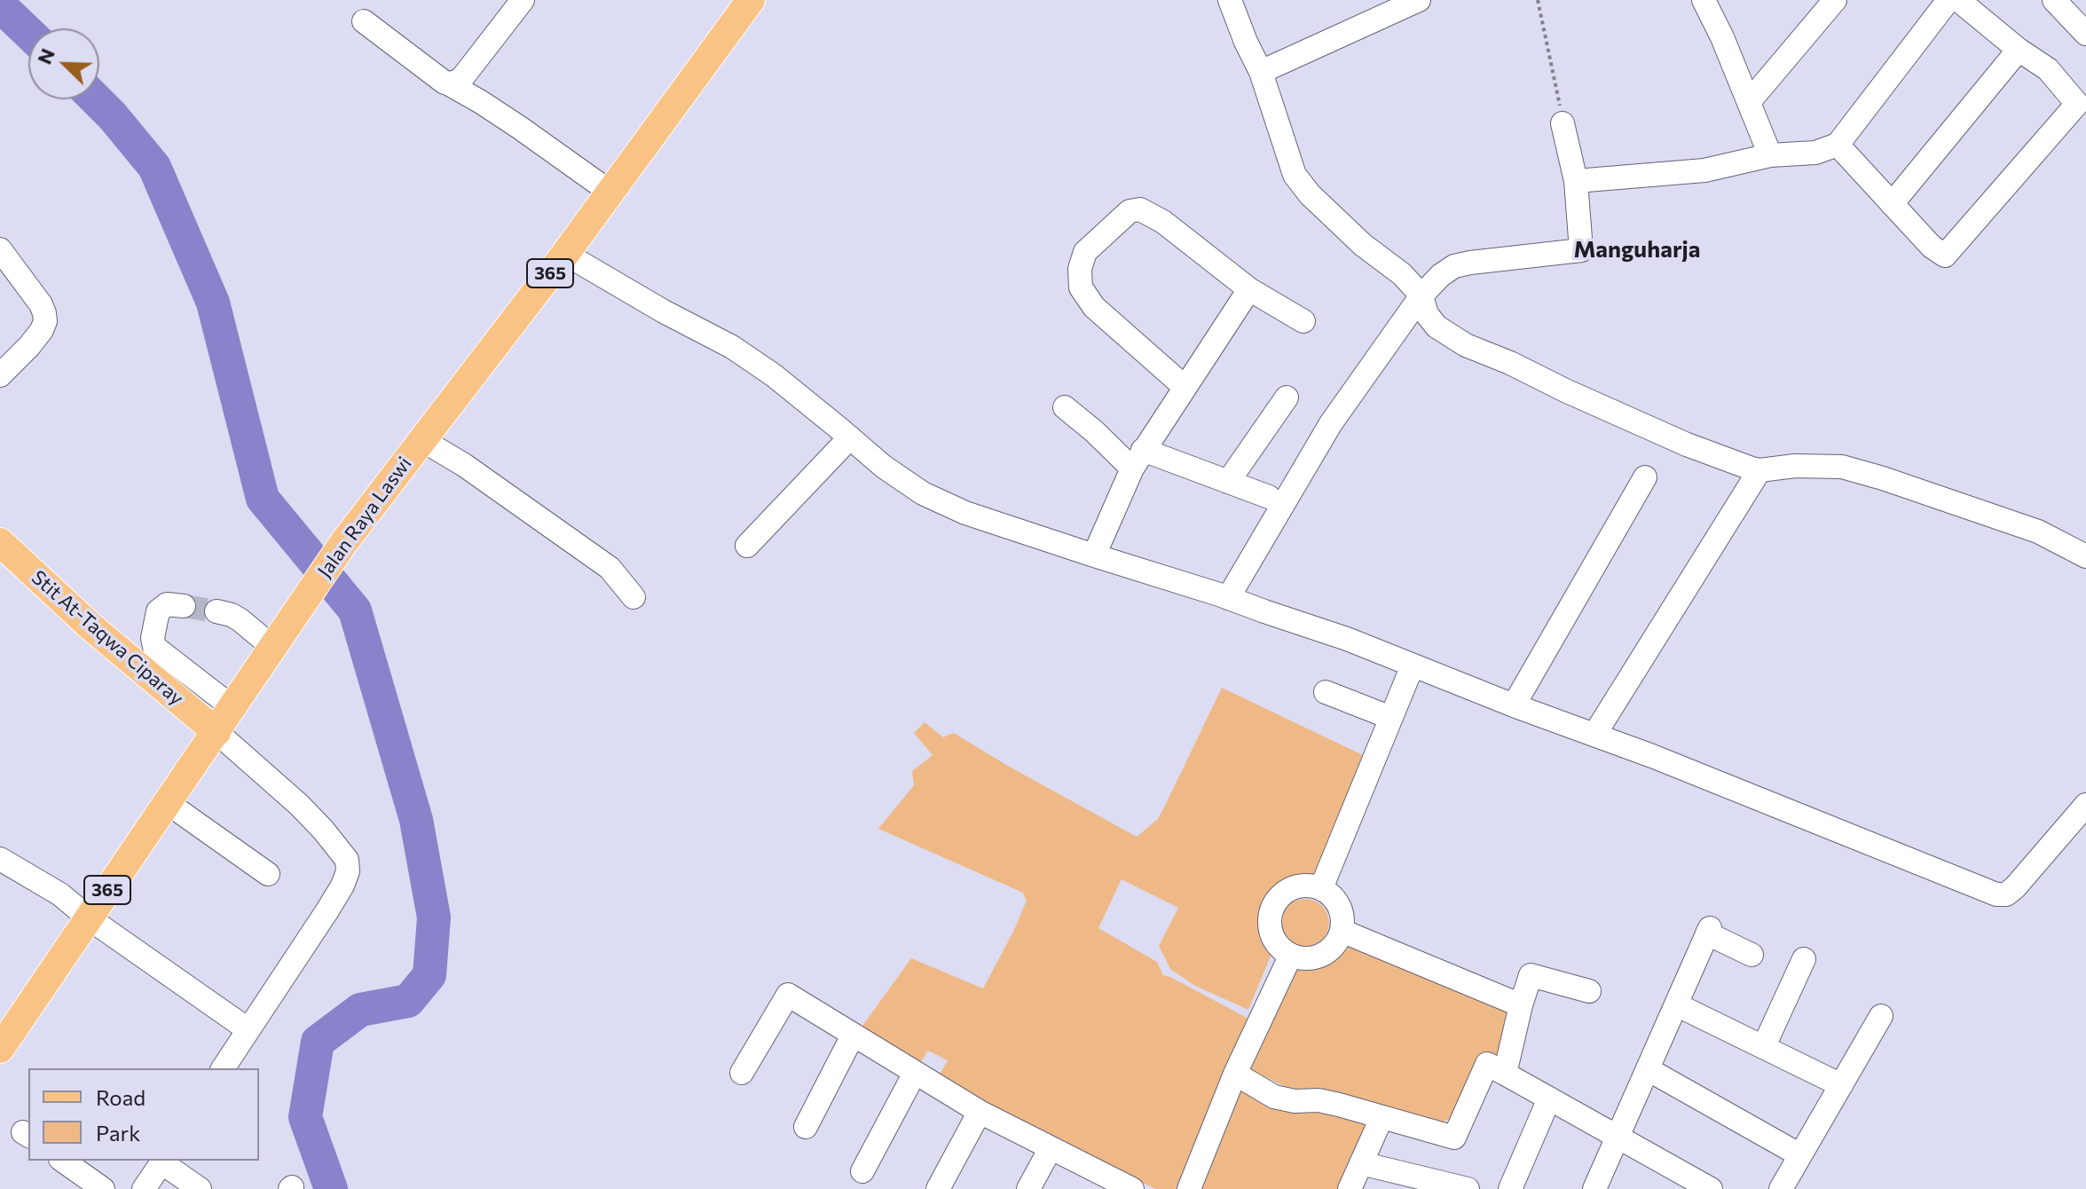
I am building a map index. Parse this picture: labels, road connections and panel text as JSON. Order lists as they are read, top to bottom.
{
  "streets": {
    "main road": ["365", "Jalan Raya Laswi", "Stit At-Taqwa Ciparay"]
  },
  "crossings": [
    ["Jalan Raya Laswi", "Stit At-Taqwa Ciparay"]
  ],
  "districts": ["Manguharja"],
  "legend": ["Road", "Park"],
  "north": "top left"
}
